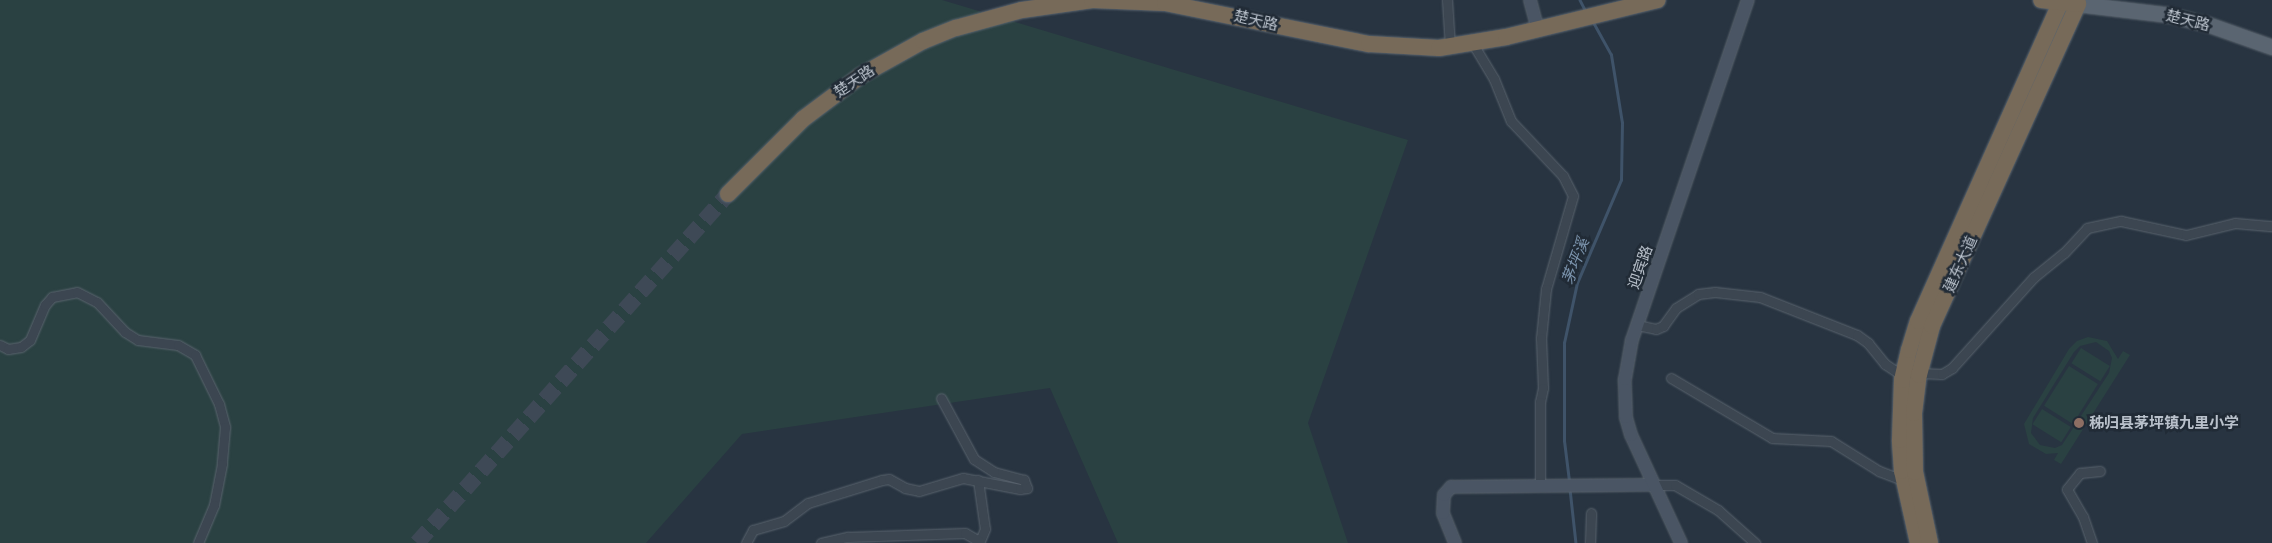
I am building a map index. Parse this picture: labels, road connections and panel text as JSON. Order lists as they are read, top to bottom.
{
  "streets": {
    "highway": ["楚天路", "建东大道"],
    "main road": ["迎宾路"]
  },
  "crossings": [
    ["楚天路", "建东大道"]
  ],
  "water": ["茅坪溪"],
  "places": ["秭归县茅坪镇九里小学"]
}
